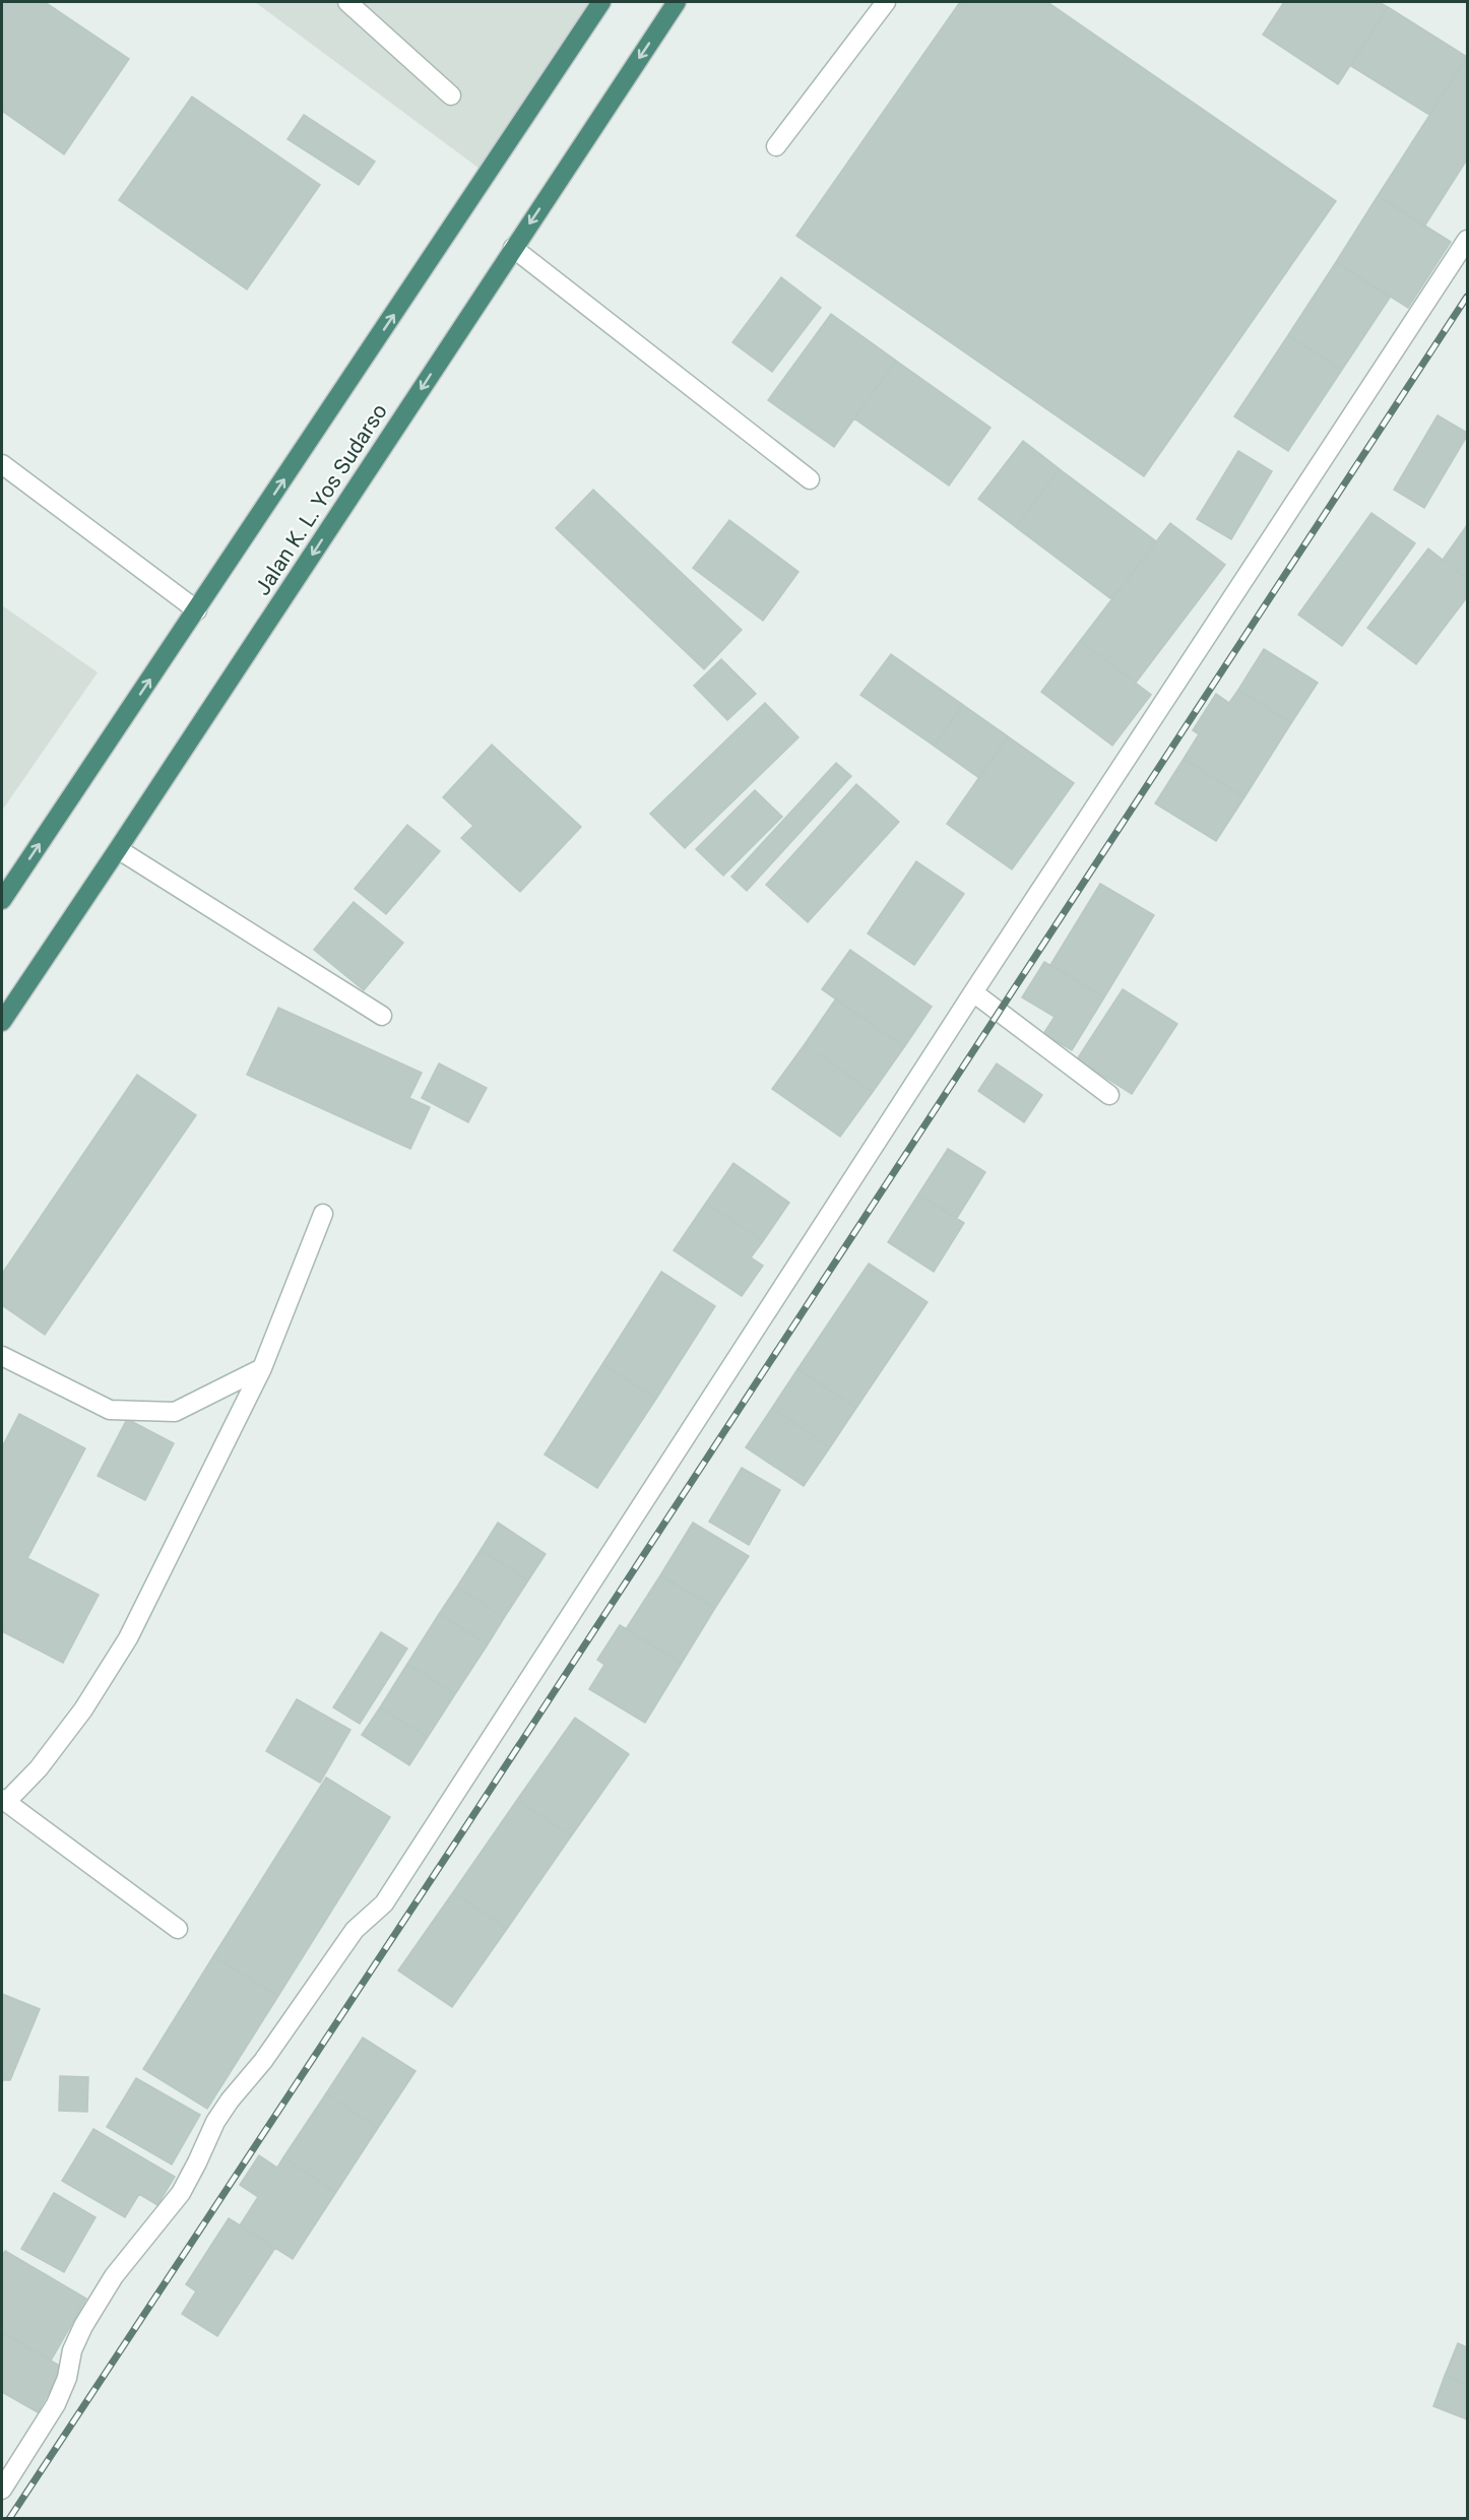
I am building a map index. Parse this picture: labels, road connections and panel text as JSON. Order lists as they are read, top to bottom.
{
  "streets": {
    "highway": ["Jalan K. L. Yos Sudarso"]
  }
}
